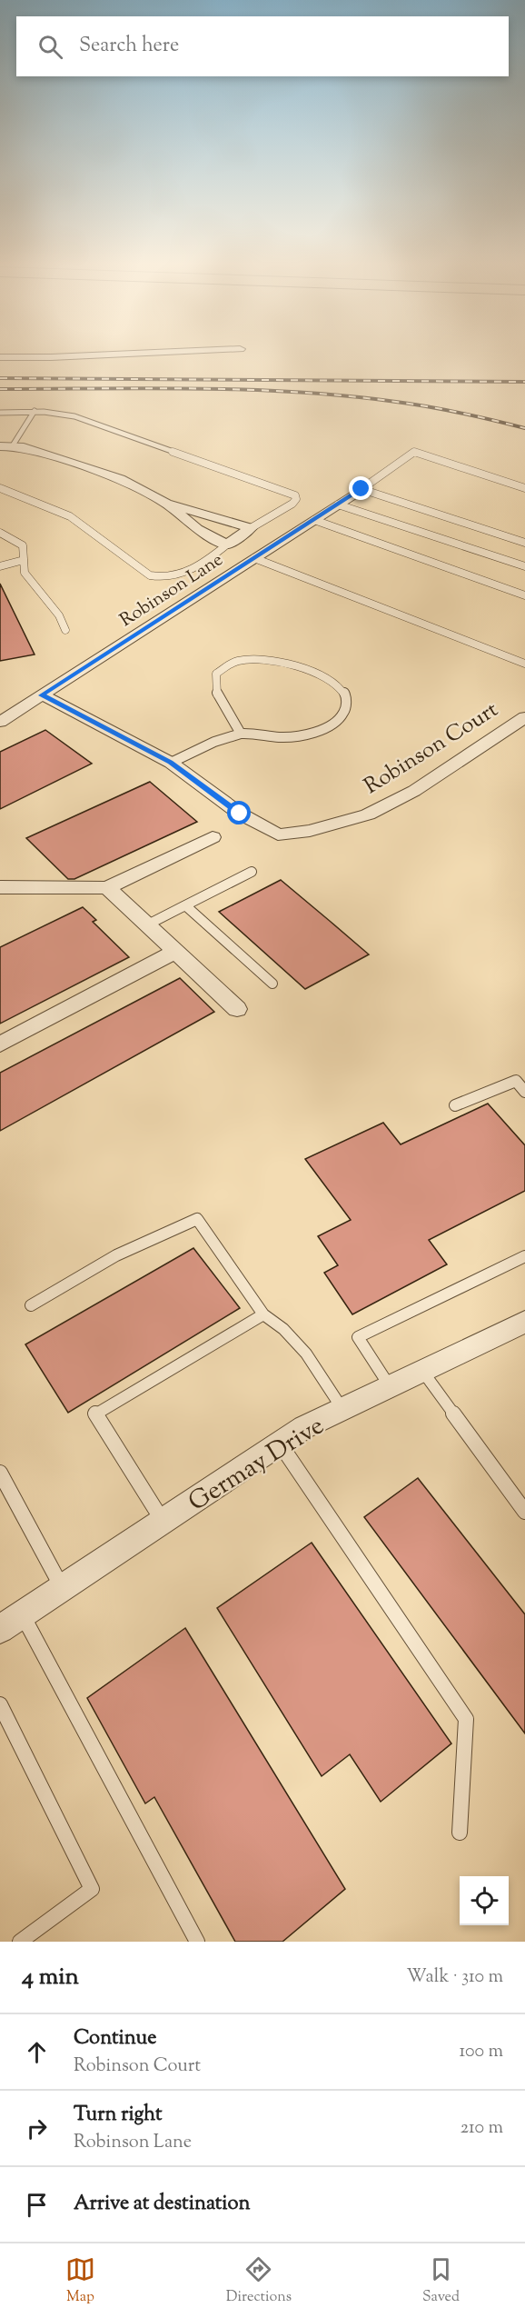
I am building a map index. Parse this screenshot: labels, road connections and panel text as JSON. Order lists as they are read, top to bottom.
{
  "streets": {
    "street": ["Robinson Lane", "Robinson Court", "Germay Drive"]
  },
  "crossings": [
    ["Robinson Lane", "Robinson Court"]
  ],
  "page": {
    "search": "Search here",
    "heading": ["4 min", "Walk · 310 m"],
    "list": [
      ["Continue", "Robinson Court", "100 m"],
      ["Turn right", "Robinson Lane", "210 m"],
      "Arrive at destination"
    ],
    "nav": ["Map", "Directions", "Saved"]
  }
}
